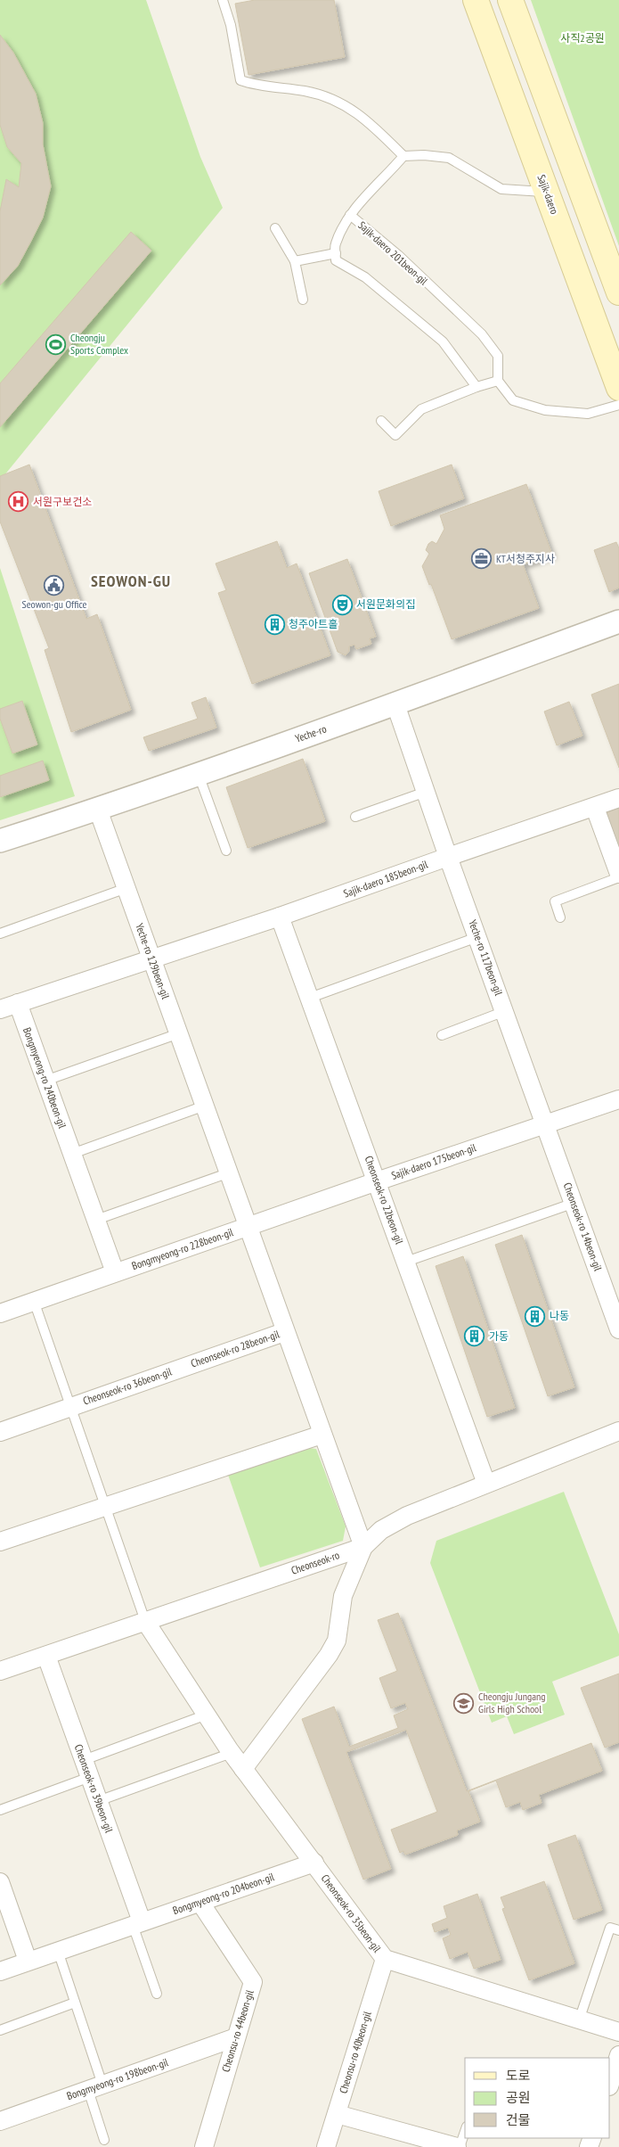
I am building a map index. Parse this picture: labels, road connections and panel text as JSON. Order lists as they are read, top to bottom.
{
  "streets": {
    "main road": ["Sajik-daero"],
    "street": [
      "Yeche-ro",
      "Sajik-daero 185beon-gil",
      "Yeche-ro 117beon-gil",
      "Yeche-ro 129beon-gil",
      "Bongmyeong-ro 240beon-gil",
      "Sajik-daero 175beon-gil",
      "Cheonseok-ro 22beon-gil",
      "Cheonseok-ro 14beon-gil",
      "Bongmyeong-ro 228beon-gil",
      "Cheonseok-ro 28beon-gil",
      "Cheonseok-ro 36beon-gil",
      "Cheonseok-ro",
      "Cheonseok-ro 39beon-gil",
      "Bongmyeong-ro 204beon-gil",
      "Cheonseok-ro 35beon-gil",
      "Cheonsu-ro 44beon-gil",
      "Cheonsu-ro 40beon-gil",
      "Bongmyeong-ro 198beon-gil"
    ],
    "lane": ["Sajik-daero 201beon-gil"]
  },
  "crossings": [
    ["Yeche-ro", "Yeche-ro 117beon-gil"],
    ["Yeche-ro", "Yeche-ro 129beon-gil"],
    ["Sajik-daero 185beon-gil", "Yeche-ro 117beon-gil"],
    ["Sajik-daero 185beon-gil", "Yeche-ro 129beon-gil"],
    ["Sajik-daero 185beon-gil", "Cheonseok-ro 22beon-gil"],
    ["Yeche-ro 117beon-gil", "Sajik-daero 175beon-gil"],
    ["Yeche-ro 117beon-gil", "Cheonseok-ro 14beon-gil"],
    ["Yeche-ro 129beon-gil", "Sajik-daero 175beon-gil"],
    ["Yeche-ro 129beon-gil", "Bongmyeong-ro 228beon-gil"],
    ["Yeche-ro 129beon-gil", "Cheonseok-ro 28beon-gil"],
    ["Yeche-ro 129beon-gil", "Cheonseok-ro"],
    ["Sajik-daero 175beon-gil", "Cheonseok-ro 22beon-gil"],
    ["Sajik-daero 175beon-gil", "Cheonseok-ro 14beon-gil"],
    ["Sajik-daero 175beon-gil", "Bongmyeong-ro 228beon-gil"],
    ["Cheonseok-ro 22beon-gil", "Cheonseok-ro"],
    ["Bongmyeong-ro 228beon-gil", "Cheonseok-ro 36beon-gil"],
    ["Cheonseok-ro 28beon-gil", "Cheonseok-ro 36beon-gil"],
    ["Cheonseok-ro 36beon-gil", "Cheonseok-ro"],
    ["Cheonseok-ro 36beon-gil", "Cheonseok-ro 35beon-gil"],
    ["Cheonseok-ro", "Cheonseok-ro 39beon-gil"],
    ["Cheonseok-ro", "Cheonseok-ro 35beon-gil"],
    ["Cheonseok-ro 39beon-gil", "Bongmyeong-ro 204beon-gil"],
    ["Bongmyeong-ro 204beon-gil", "Cheonseok-ro 35beon-gil"],
    ["Bongmyeong-ro 204beon-gil", "Cheonsu-ro 44beon-gil"],
    ["Cheonseok-ro 35beon-gil", "Cheonsu-ro 40beon-gil"],
    ["Cheonsu-ro 44beon-gil", "Bongmyeong-ro 198beon-gil"]
  ],
  "districts": ["SEOWON-GU"],
  "parks": ["사직2공원"],
  "places": {
    "sports": ["Cheongju Sports Complex"],
    "hospital": ["서원구보건소"],
    "office": ["KT서청주지사"],
    "public building": ["Seowon-gu Office"],
    "theatre": ["서원문화의집"],
    "building": ["청주아트홀", "나동", "가동"],
    "school or university": ["Cheongju Jungang Girls High School"]
  },
  "legend": ["도로", "공원", "건물"]
}
